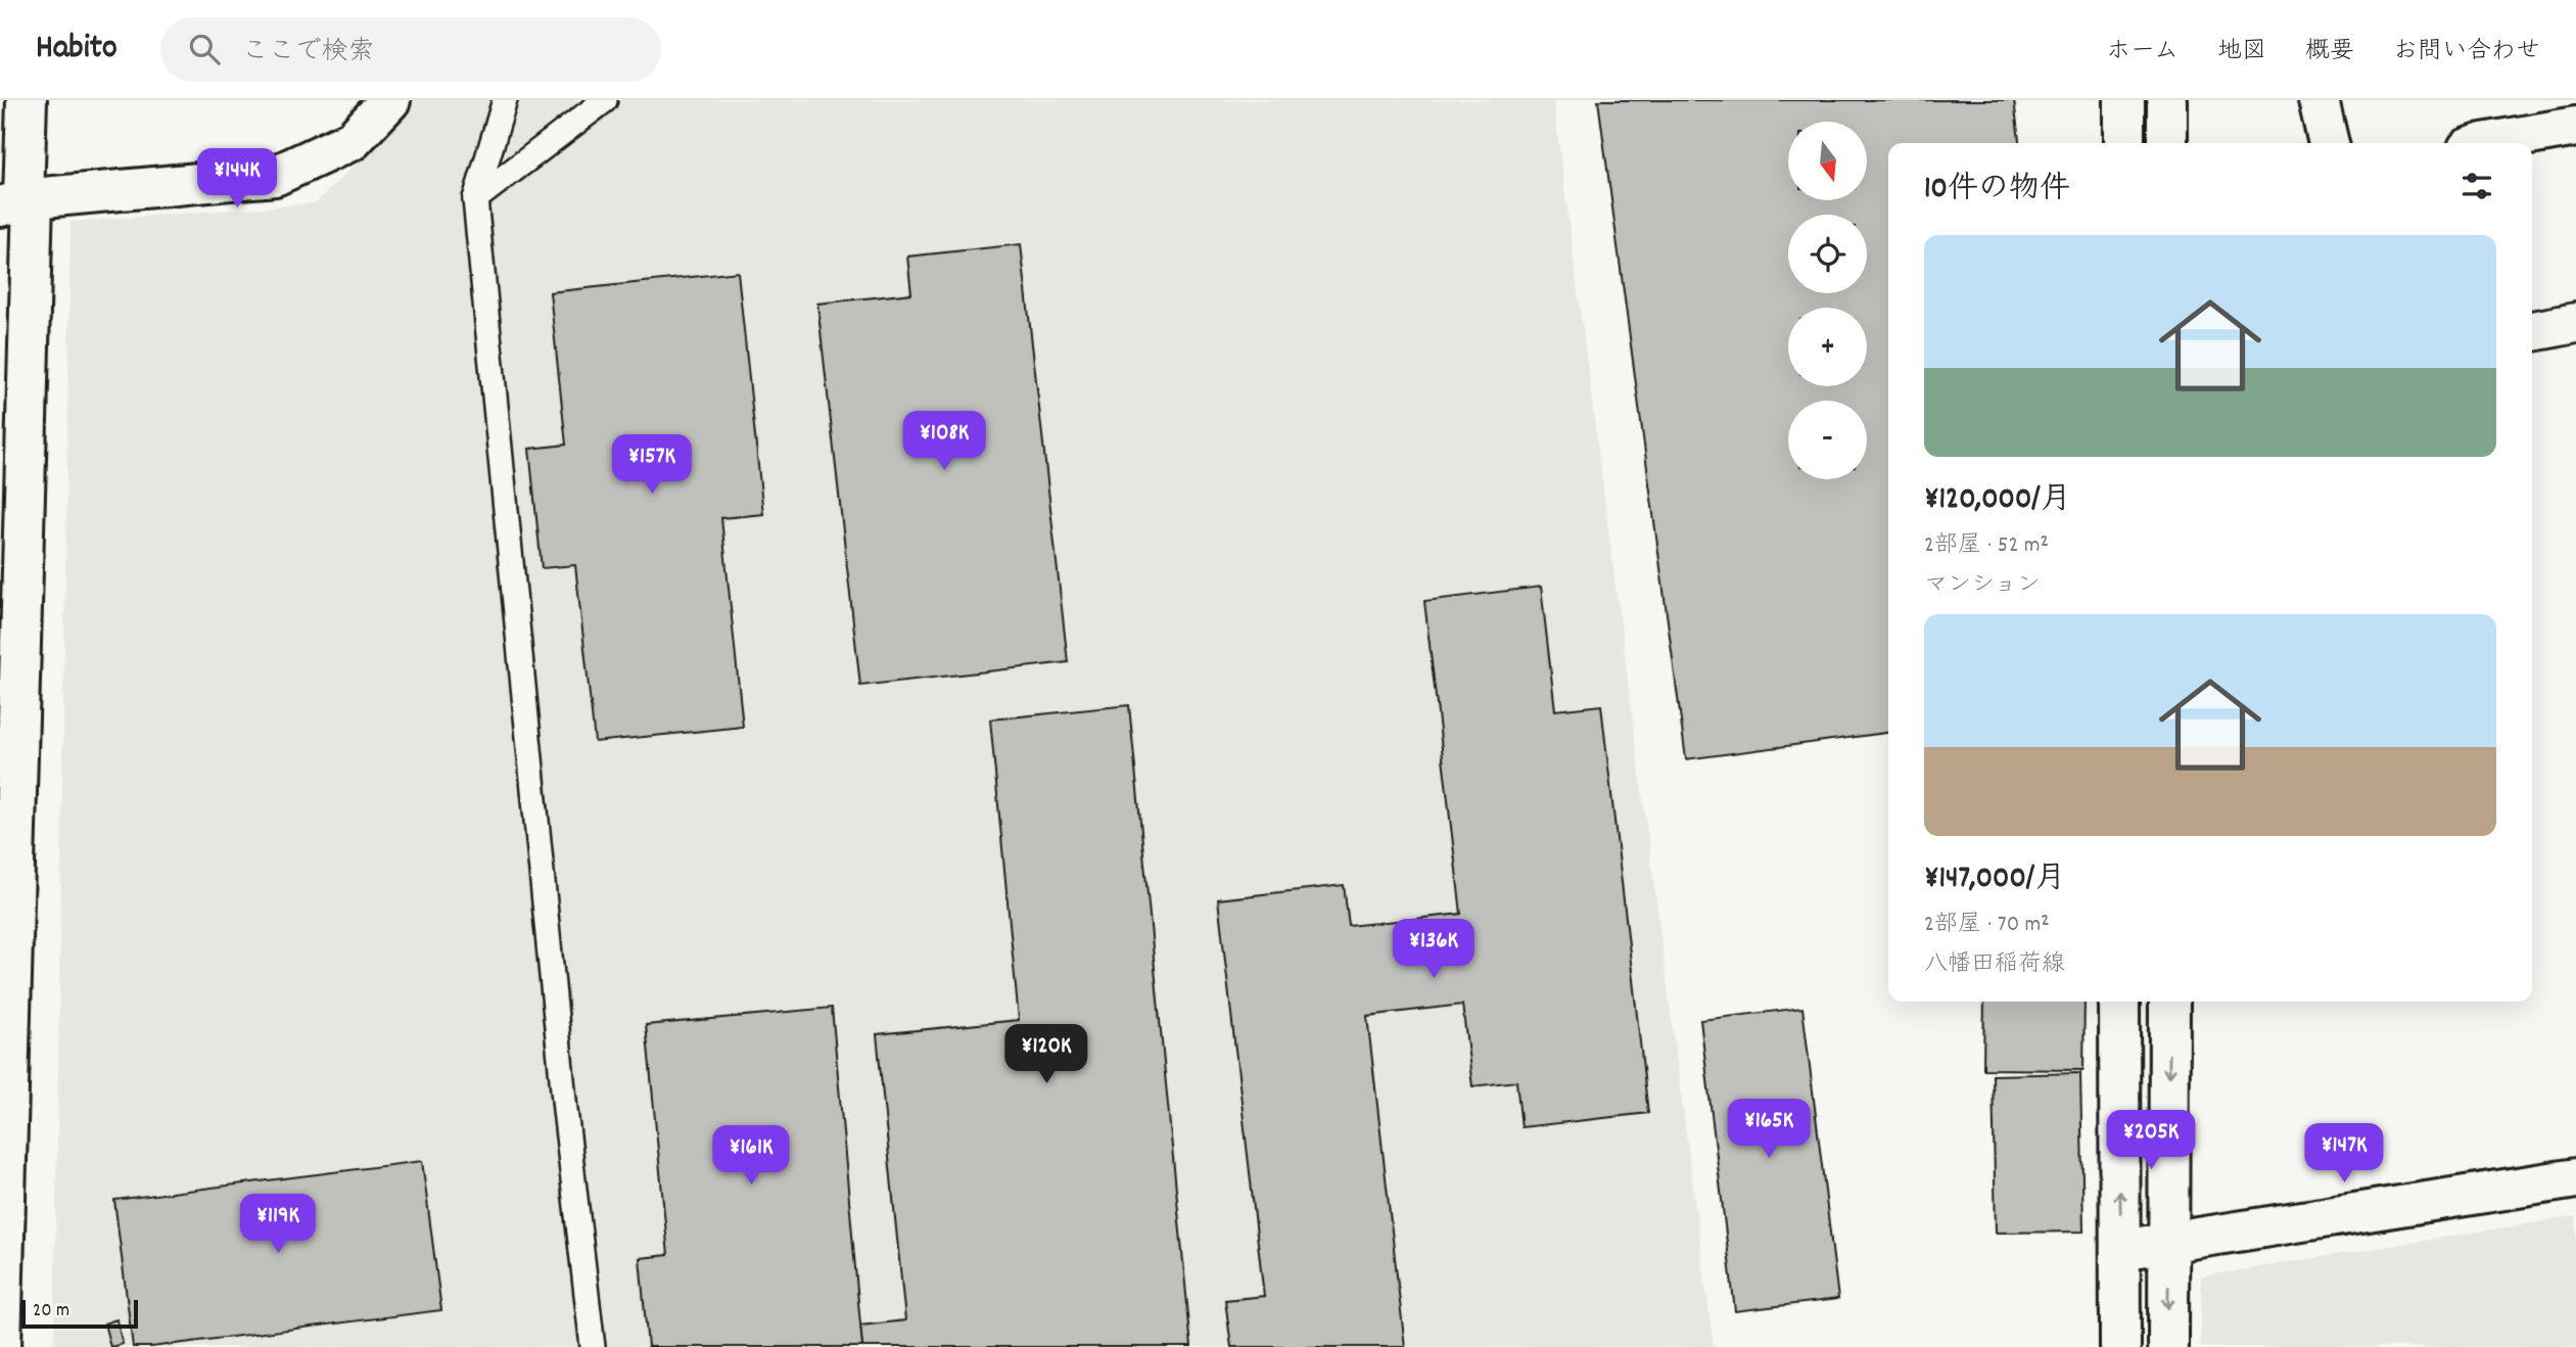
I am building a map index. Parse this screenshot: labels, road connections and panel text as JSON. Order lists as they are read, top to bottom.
{
  "scale_bar": "20 m",
  "north": "bottom",
  "page": {
    "header": "Habito",
    "search": "ここで検索",
    "nav": [
      "ホーム",
      "地図",
      "概要",
      "お問い合わせ"
    ],
    "map_buttons": ["+", "−"],
    "heading": "10件の物件",
    "price": [
      "¥144K",
      "¥108K",
      "¥157K",
      "¥136K",
      "¥120K",
      "¥165K",
      "¥205K",
      "¥147K",
      "¥161K",
      "¥119K"
    ],
    "list": [
      {
        "name": "¥120,000/月",
        "note": "2部屋 · 52 m² · マンション"
      },
      {
        "name": "¥147,000/月",
        "note": "2部屋 · 70 m² · 八幡田稲荷線"
      }
    ],
    "scale": "20 m"
  }
}
